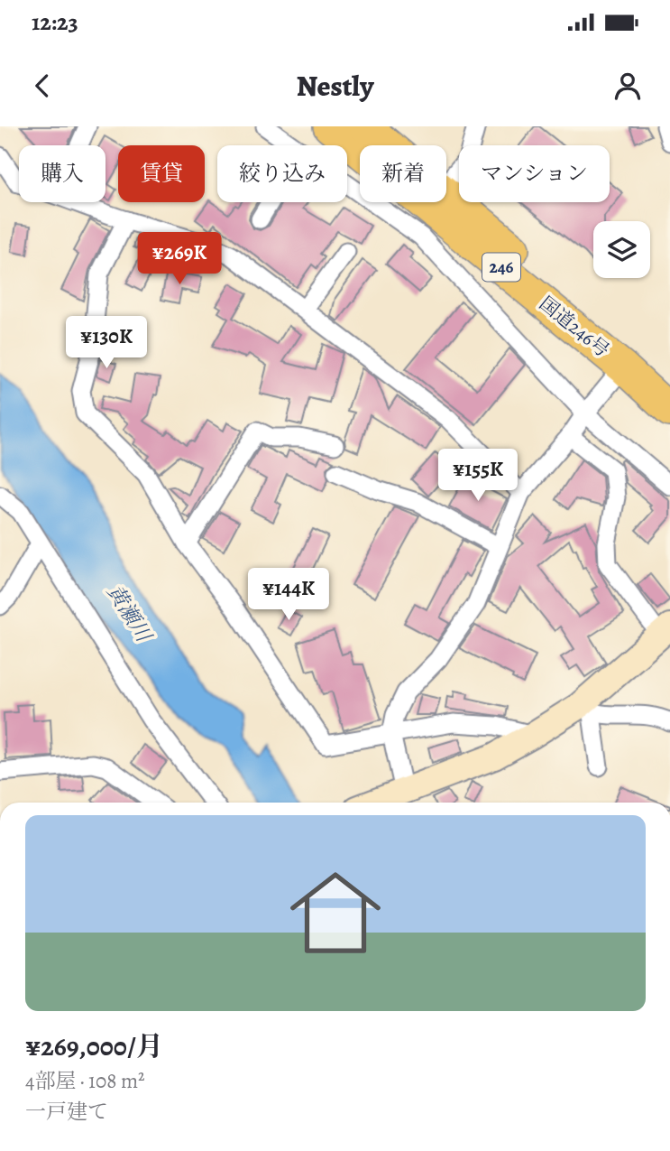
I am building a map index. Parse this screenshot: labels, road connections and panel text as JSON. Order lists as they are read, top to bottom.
{
  "streets": {
    "highway": ["246", "国道246号"]
  },
  "water": ["黄瀬川"],
  "page": {
    "status": "12:23",
    "header": "Nestly",
    "chip": [
      "購入",
      "賃貸",
      "絞り込み",
      "新着",
      "マンション"
    ],
    "price": [
      "¥269K",
      "¥130K",
      "¥155K",
      "¥144K"
    ],
    "list": [
      {
        "name": "¥269,000/月",
        "note": "4部屋 · 108 m² · 一戸建て"
      }
    ]
  }
}
